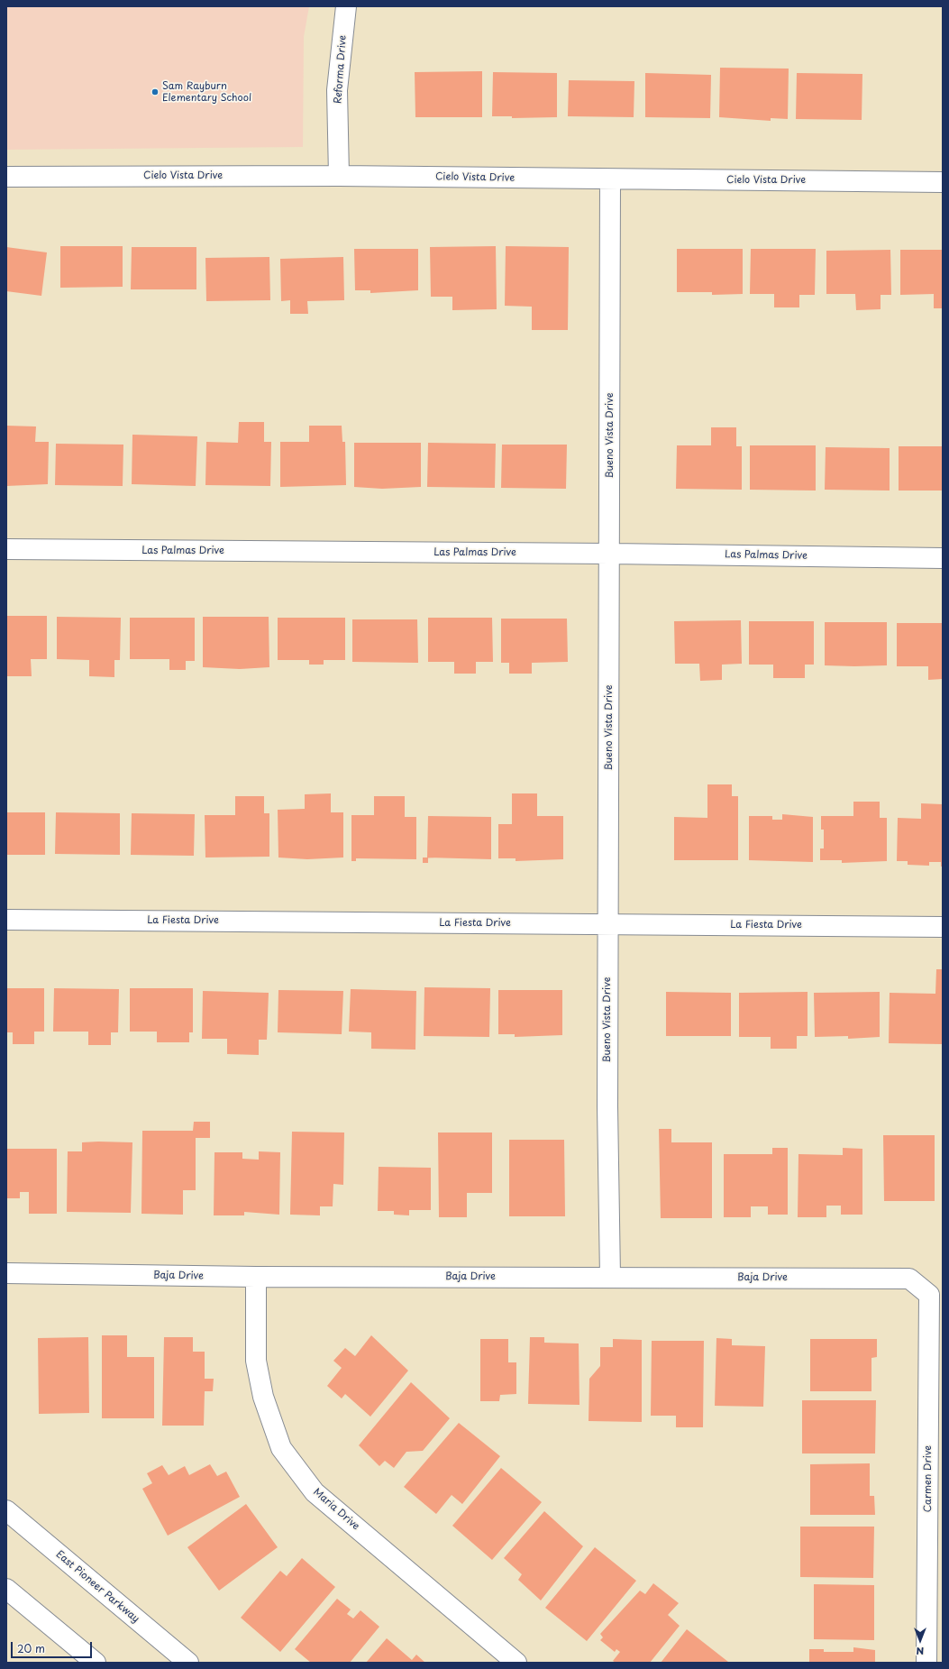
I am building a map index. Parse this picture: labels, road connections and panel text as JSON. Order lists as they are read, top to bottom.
{
  "streets": {
    "street": [
      "Reforma Drive",
      "Cielo Vista Drive",
      "Bueno Vista Drive",
      "Las Palmas Drive",
      "La Fiesta Drive",
      "Baja Drive",
      "Carmen Drive",
      "Maria Drive",
      "East Pioneer Parkway"
    ]
  },
  "crossings": [
    ["Reforma Drive", "Cielo Vista Drive"],
    ["Cielo Vista Drive", "Bueno Vista Drive"],
    ["Bueno Vista Drive", "Las Palmas Drive"],
    ["Bueno Vista Drive", "La Fiesta Drive"],
    ["Bueno Vista Drive", "Baja Drive"],
    ["Baja Drive", "Carmen Drive"],
    ["Baja Drive", "Maria Drive"]
  ],
  "places": ["Sam Rayburn Elementary School"],
  "scale_bar": "20 m",
  "north": "bottom"
}
